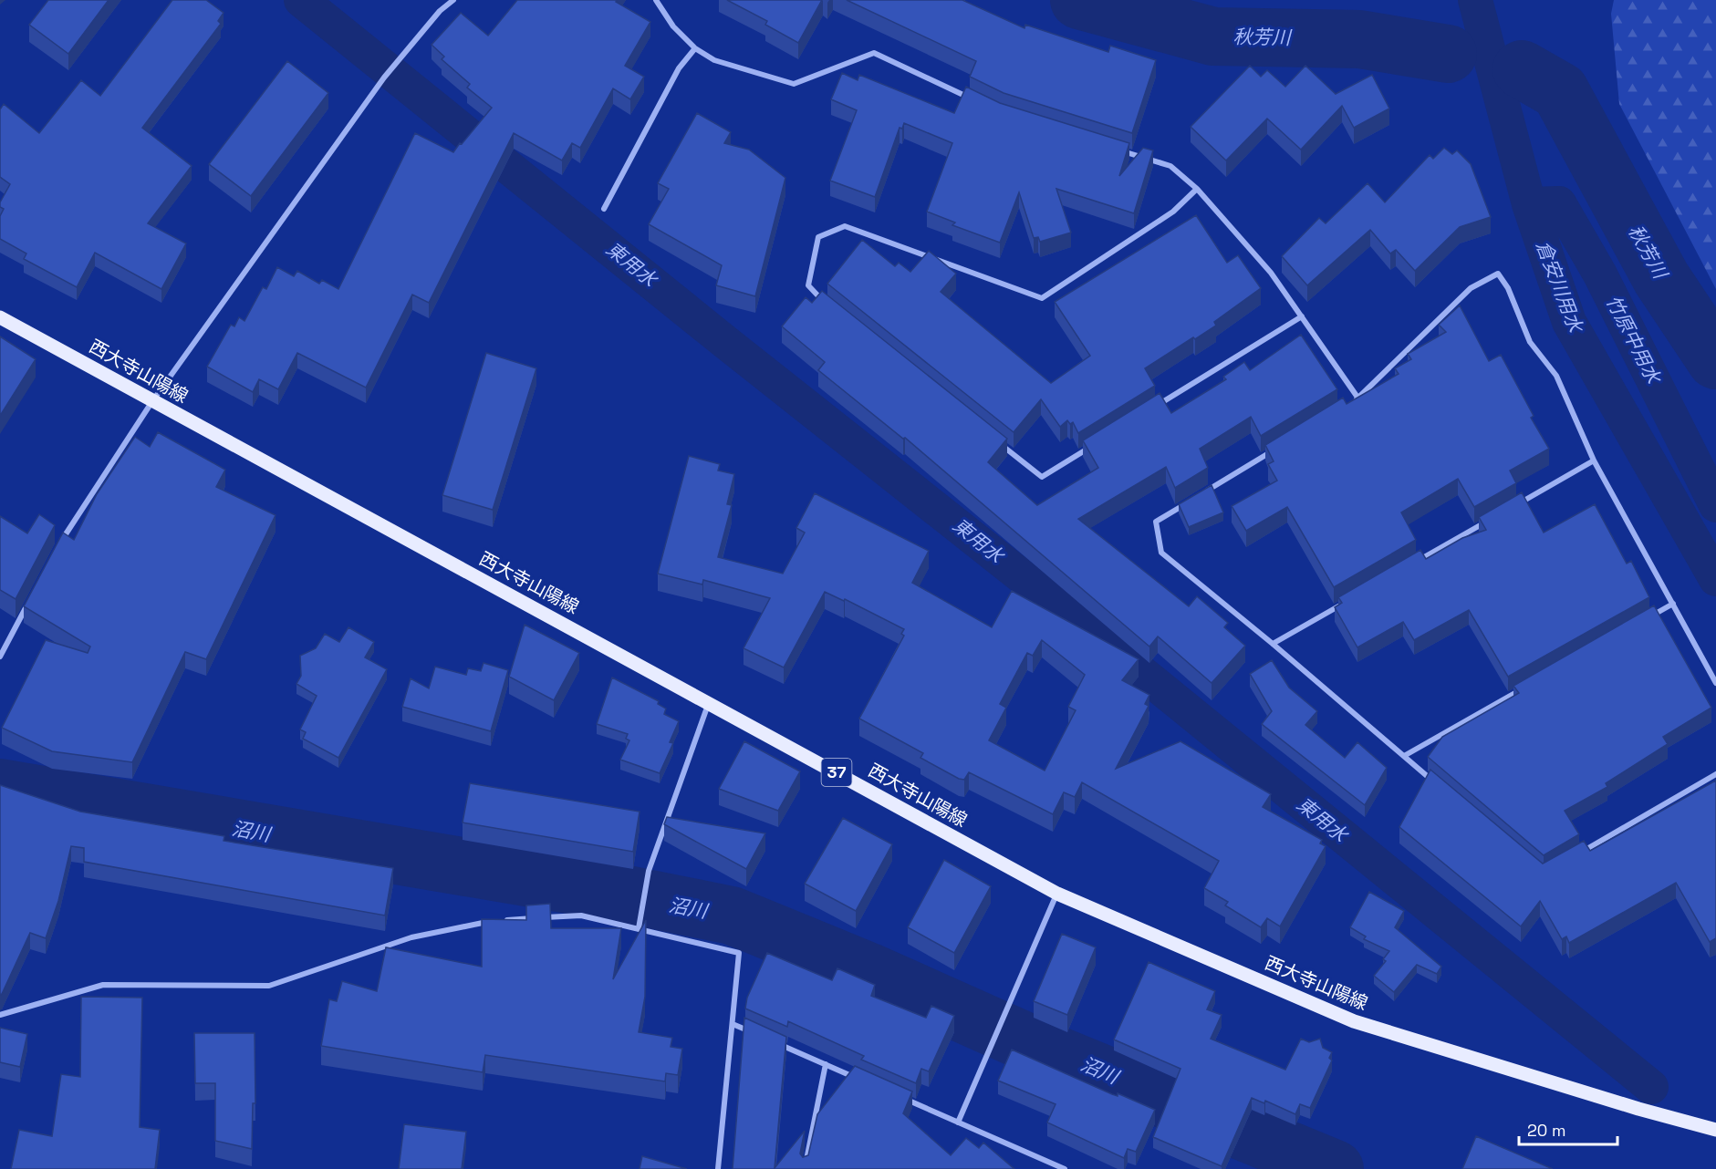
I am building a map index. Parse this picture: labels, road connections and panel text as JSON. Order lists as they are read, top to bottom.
{
  "streets": {
    "main road": ["西大寺山陽線", "37"]
  },
  "water": [
    "秋芳川",
    "東用水",
    "倉安川用水",
    "竹原中用水",
    "沼川"
  ],
  "scale_bar": "20 m"
}
